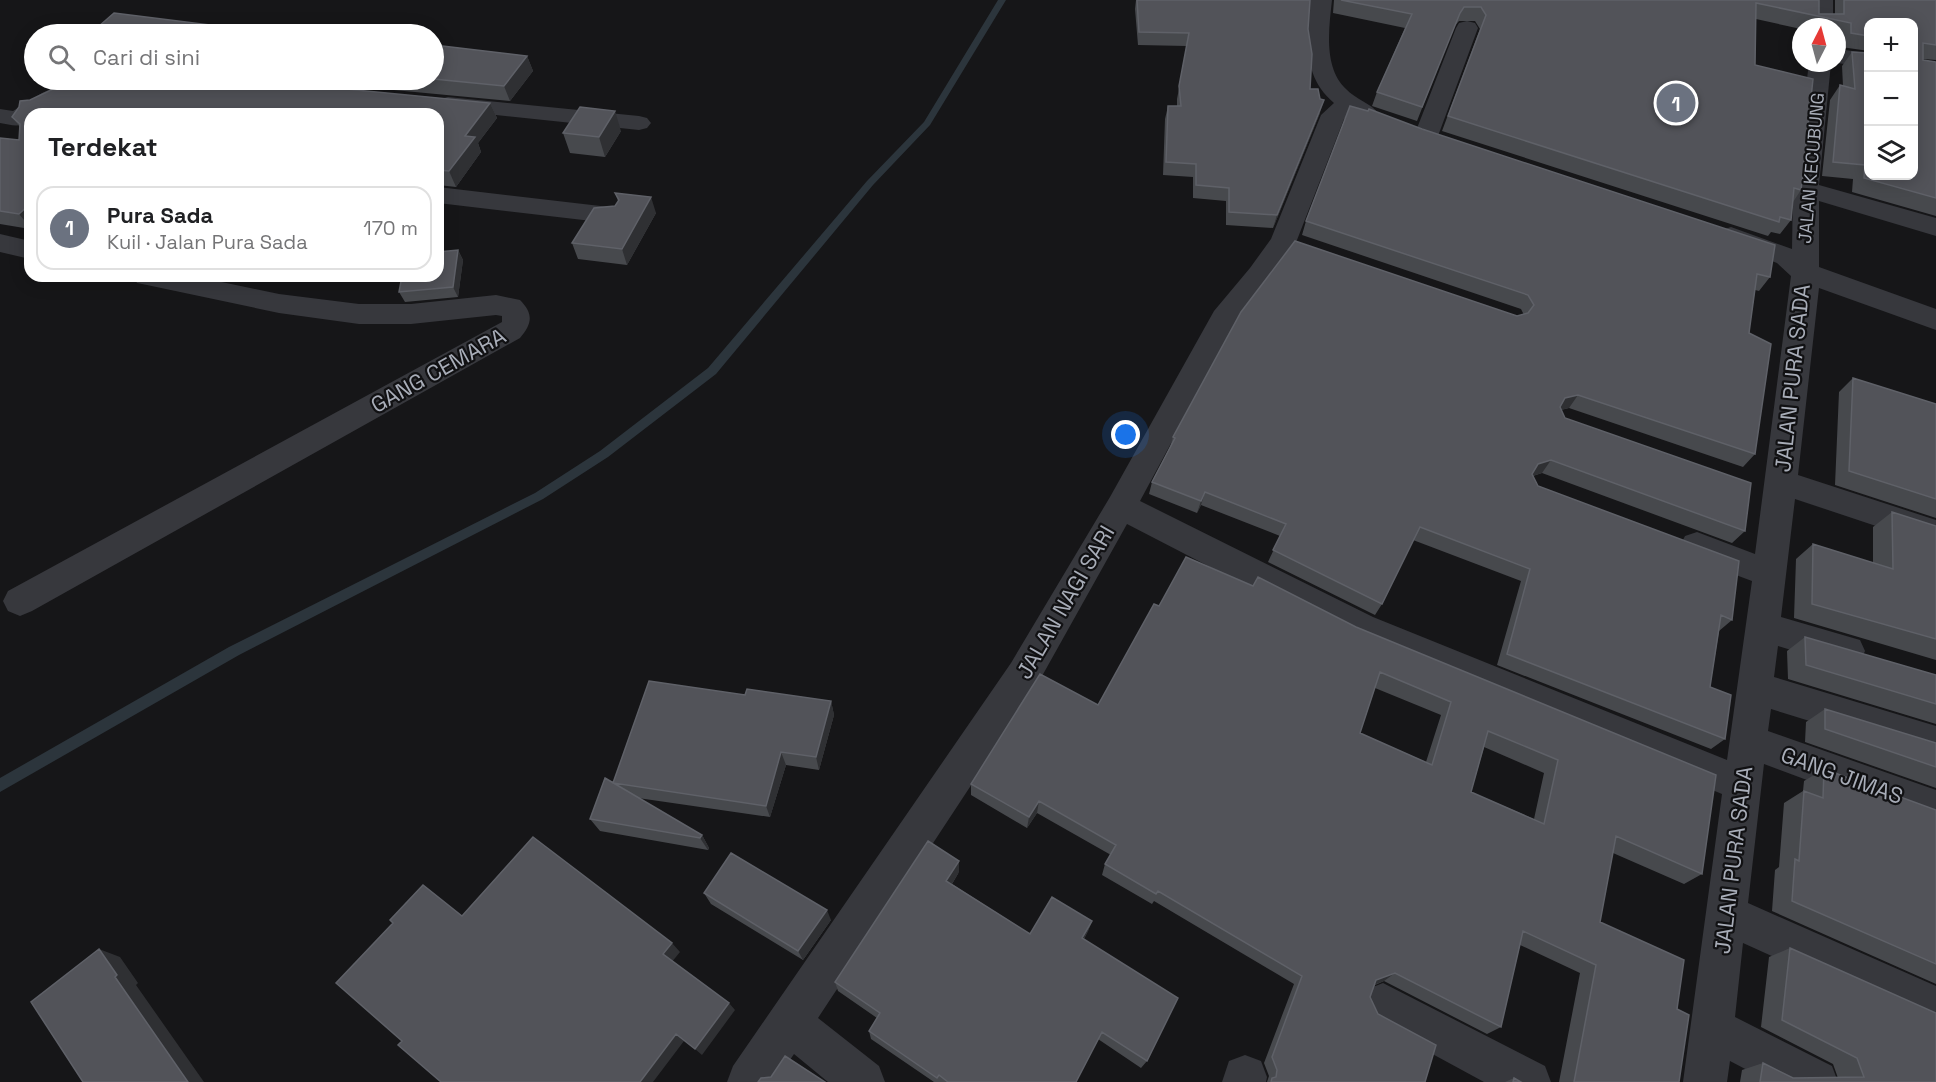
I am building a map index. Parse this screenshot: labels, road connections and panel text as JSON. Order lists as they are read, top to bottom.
{
  "streets": {
    "street": [
      "JALAN KECUBUNG",
      "GANG CEMARA",
      "JALAN PURA SADA",
      "JALAN NAGI SARI",
      "GANG JIMAS"
    ]
  },
  "crossings": [
    ["JALAN KECUBUNG", "JALAN PURA SADA"],
    ["JALAN PURA SADA", "GANG JIMAS"]
  ],
  "north": "top",
  "page": {
    "map_buttons": ["+", "−"],
    "search": "Cari di sini",
    "pins": "1",
    "heading": "Terdekat",
    "list": [
      {
        "mark": "1",
        "name": "Pura Sada",
        "note": "Kuil · Jalan Pura Sada",
        "value": "170 m"
      }
    ]
  }
}
